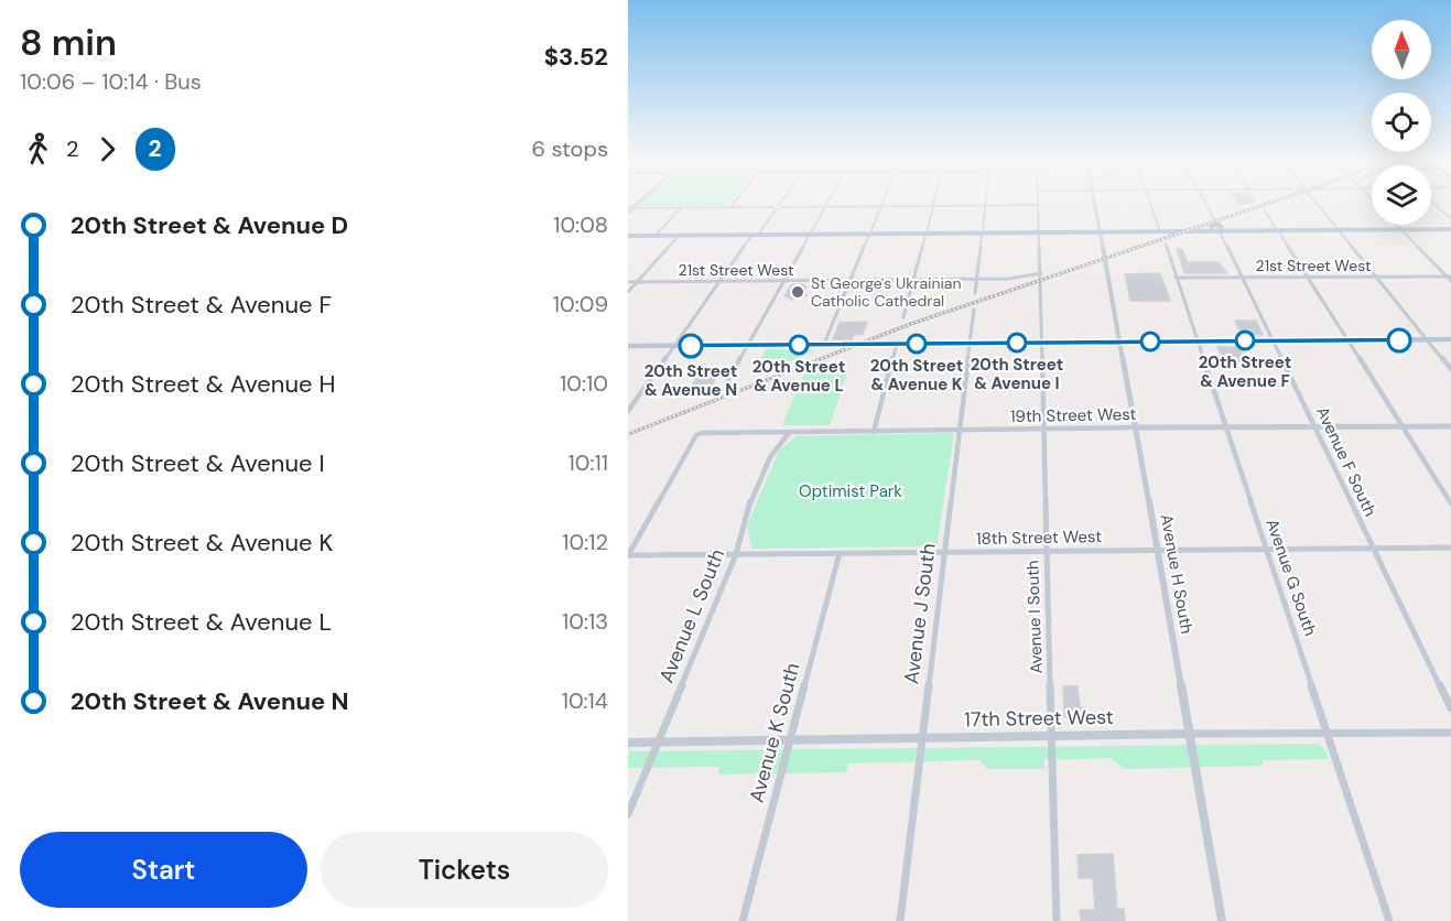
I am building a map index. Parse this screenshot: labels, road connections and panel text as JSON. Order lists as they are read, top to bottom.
{
  "streets": {
    "street": [
      "21st Street West",
      "19th Street West",
      "Avenue F South",
      "18th Street West",
      "Avenue H South",
      "Avenue G South",
      "Avenue J South",
      "Avenue L South",
      "Avenue I South",
      "17th Street West",
      "Avenue K South"
    ]
  },
  "crossings": [
    ["21st Street West", "Avenue F South"],
    ["21st Street West", "Avenue G South"],
    ["21st Street West", "Avenue I South"],
    ["19th Street West", "Avenue F South"],
    ["19th Street West", "18th Street West"],
    ["19th Street West", "Avenue H South"],
    ["19th Street West", "Avenue G South"],
    ["19th Street West", "Avenue J South"],
    ["19th Street West", "Avenue L South"],
    ["19th Street West", "Avenue I South"],
    ["Avenue F South", "18th Street West"],
    ["18th Street West", "Avenue H South"],
    ["18th Street West", "Avenue G South"],
    ["18th Street West", "Avenue J South"],
    ["18th Street West", "Avenue L South"],
    ["18th Street West", "Avenue I South"],
    ["18th Street West", "Avenue K South"],
    ["Avenue H South", "17th Street West"],
    ["Avenue G South", "17th Street West"],
    ["Avenue J South", "17th Street West"],
    ["Avenue L South", "17th Street West"],
    ["Avenue I South", "17th Street West"],
    ["17th Street West", "Avenue K South"]
  ],
  "parks": ["Optimist Park"],
  "places": [
    "St George's Ukrainian Catholic Cathedral",
    "20th Street & Avenue F",
    "20th Street & Avenue I",
    "20th Street & Avenue K",
    "20th Street & Avenue L",
    "20th Street & Avenue N"
  ],
  "lines": ["bus line 2"],
  "north": "top",
  "page": {
    "heading": ["8 min", "10:06 – 10:14 · Bus", "$3.52"],
    "legs": ["2", "2", "6 stops"],
    "list": [
      {
        "name": "20th Street & Avenue D",
        "value": "10:08"
      },
      {
        "name": "20th Street & Avenue F",
        "value": "10:09"
      },
      {
        "name": "20th Street & Avenue H",
        "value": "10:10"
      },
      {
        "name": "20th Street & Avenue I",
        "value": "10:11"
      },
      {
        "name": "20th Street & Avenue K",
        "value": "10:12"
      },
      {
        "name": "20th Street & Avenue L",
        "value": "10:13"
      },
      {
        "name": "20th Street & Avenue N",
        "value": "10:14"
      }
    ],
    "buttons": ["Start", "Tickets"]
  }
}
